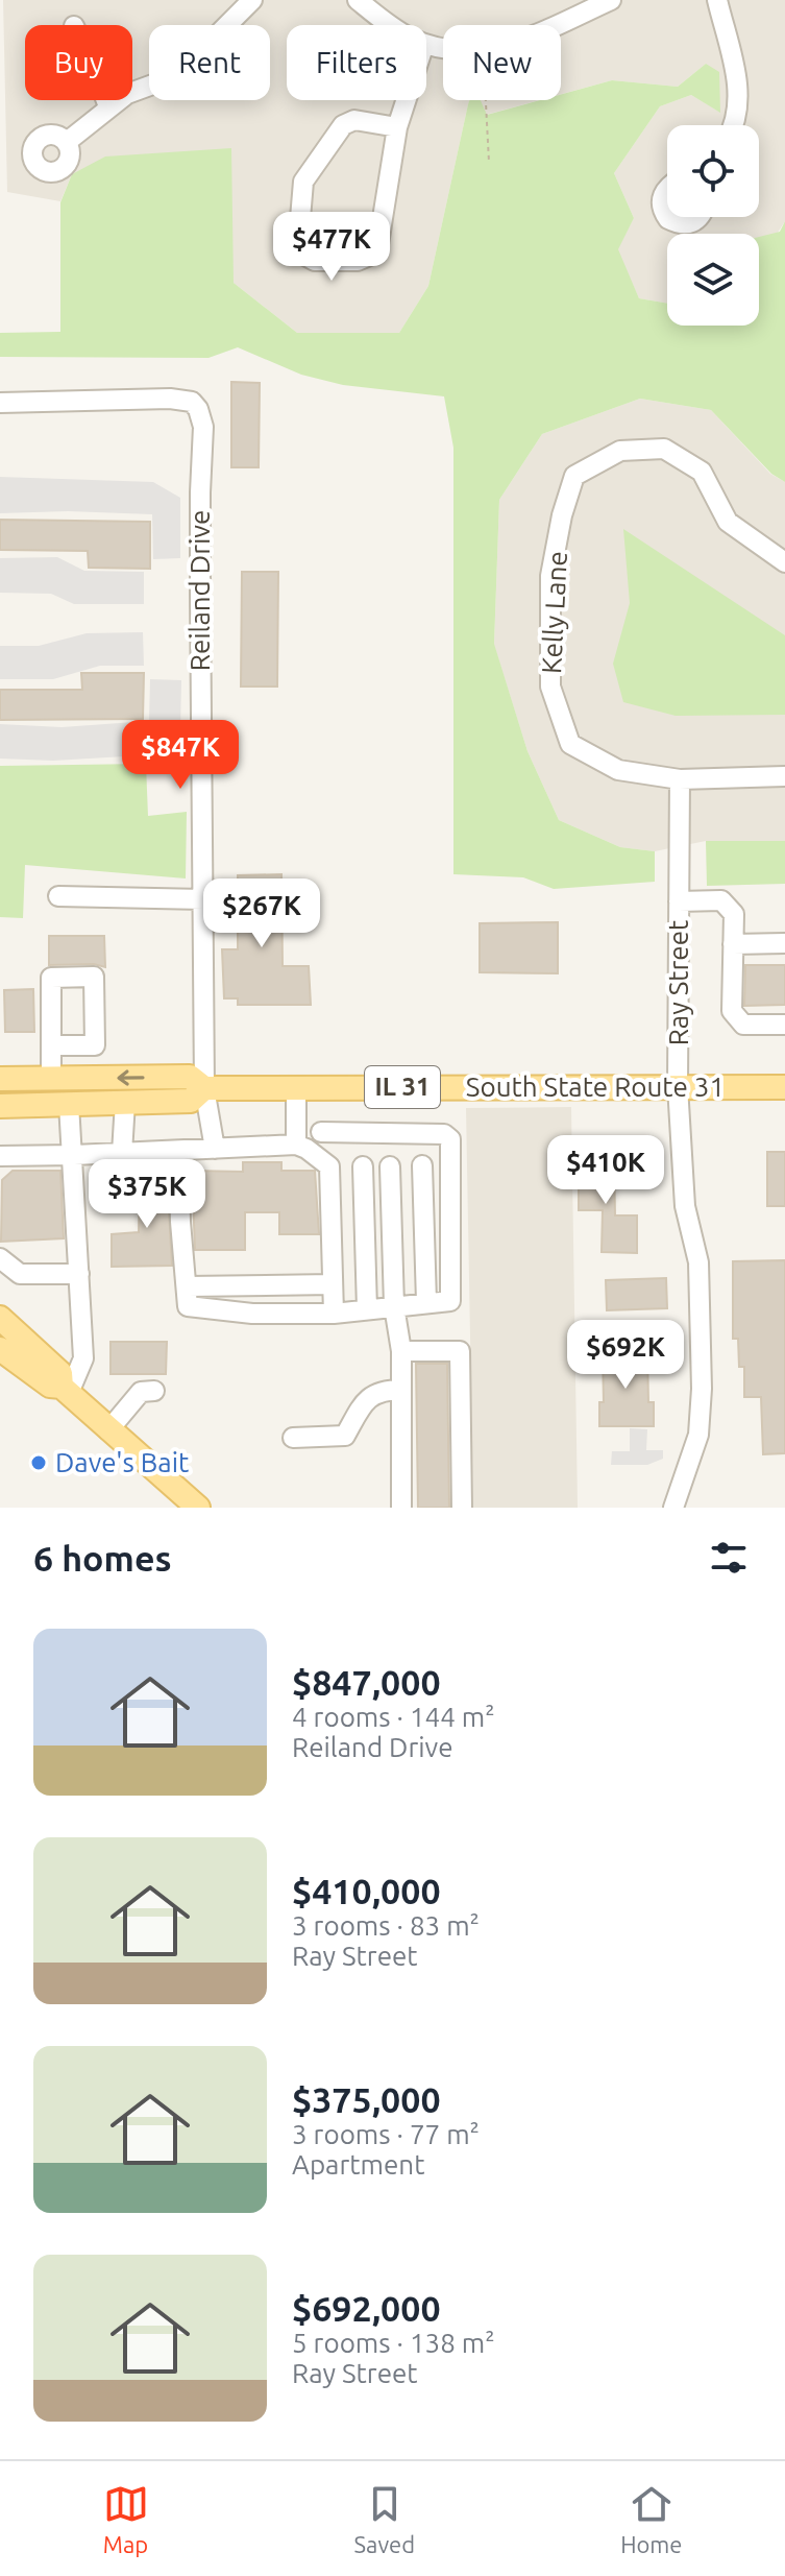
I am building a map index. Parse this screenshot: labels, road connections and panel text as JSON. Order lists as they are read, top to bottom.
{
  "streets": {
    "main road": ["IL 31", "South State Route 31"],
    "street": ["Reiland Drive", "Kelly Lane", "Ray Street"]
  },
  "crossings": [
    ["Reiland Drive", "South State Route 31"],
    ["Kelly Lane", "Ray Street"],
    ["Ray Street", "South State Route 31"]
  ],
  "places": ["Dave's Bait"],
  "page": {
    "chip": [
      "Buy",
      "Rent",
      "Filters",
      "New"
    ],
    "price": [
      "$477K",
      "$847K",
      "$267K",
      "$410K",
      "$375K",
      "$692K"
    ],
    "heading": "6 homes",
    "list": [
      {
        "name": "$847,000",
        "note": "4 rooms · 144 m² · Reiland Drive"
      },
      {
        "name": "$410,000",
        "note": "3 rooms · 83 m² · Ray Street"
      },
      {
        "name": "$375,000",
        "note": "3 rooms · 77 m² · Apartment"
      },
      {
        "name": "$692,000",
        "note": "5 rooms · 138 m² · Ray Street"
      }
    ],
    "tabs": ["Map", "Saved", "Home"]
  }
}
